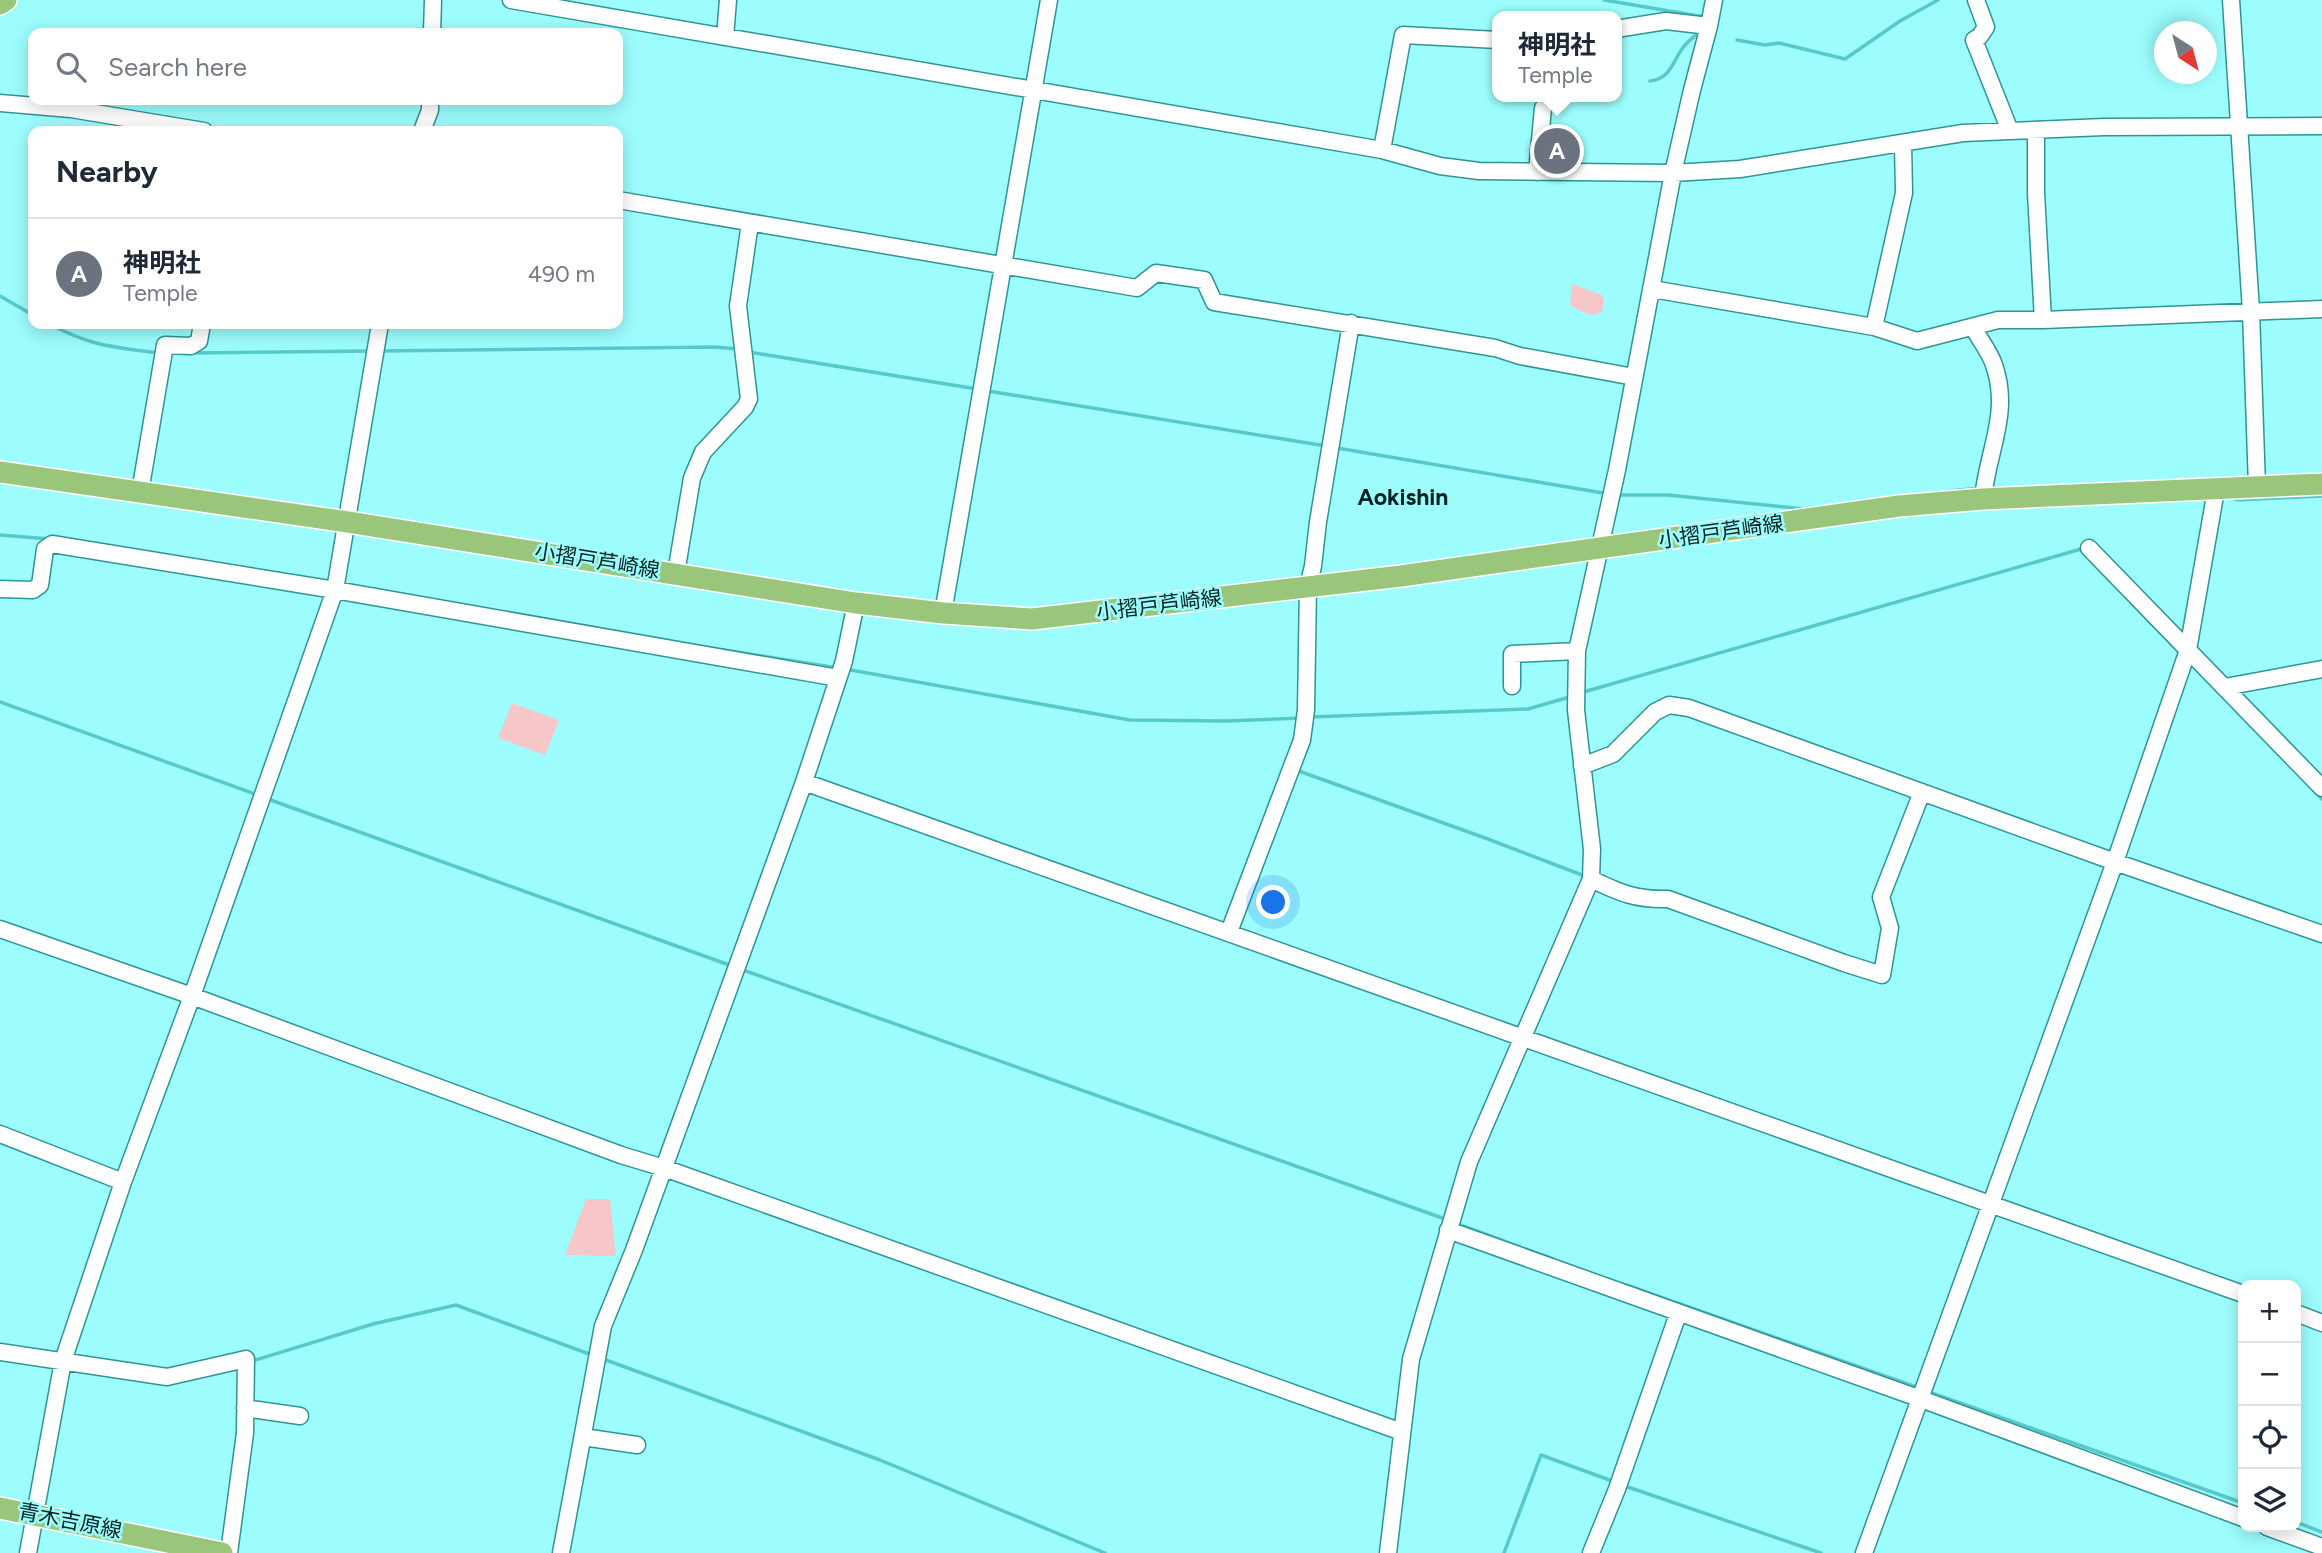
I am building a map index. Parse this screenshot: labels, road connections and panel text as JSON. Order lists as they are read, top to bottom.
{
  "streets": {
    "main road": ["小摺戸芦崎線", "青木吉原線"]
  },
  "districts": ["Aokishin"],
  "north": "bottom right",
  "page": {
    "popup": ["神明社", "Temple"],
    "search": "Search here",
    "pins": "A",
    "heading": "Nearby",
    "list": [
      {
        "mark": "A",
        "name": "神明社",
        "note": "Temple",
        "value": "490 m"
      }
    ],
    "map_buttons": ["+", "−"]
  }
}
